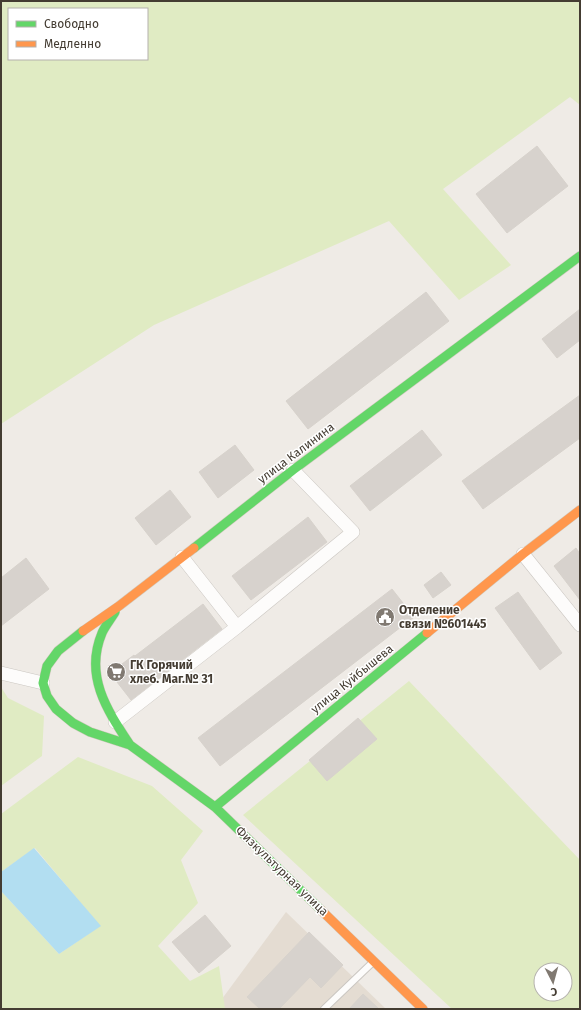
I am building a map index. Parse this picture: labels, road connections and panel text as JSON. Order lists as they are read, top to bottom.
{
  "streets": {
    "main road": ["улица Калинина", "улица Куйбышева", "Физкультурная улица"]
  },
  "crossings": [
    ["улица Калинина", "Физкультурная улица"],
    ["улица Куйбышева", "Физкультурная улица"]
  ],
  "places": {
    "public building": ["Отделение связи №601445"],
    "supermarket": ["ГК Горячий хлеб. Маг.№ 31"]
  },
  "legend": ["Свободно", "Медленно"],
  "north": "bottom"
}
